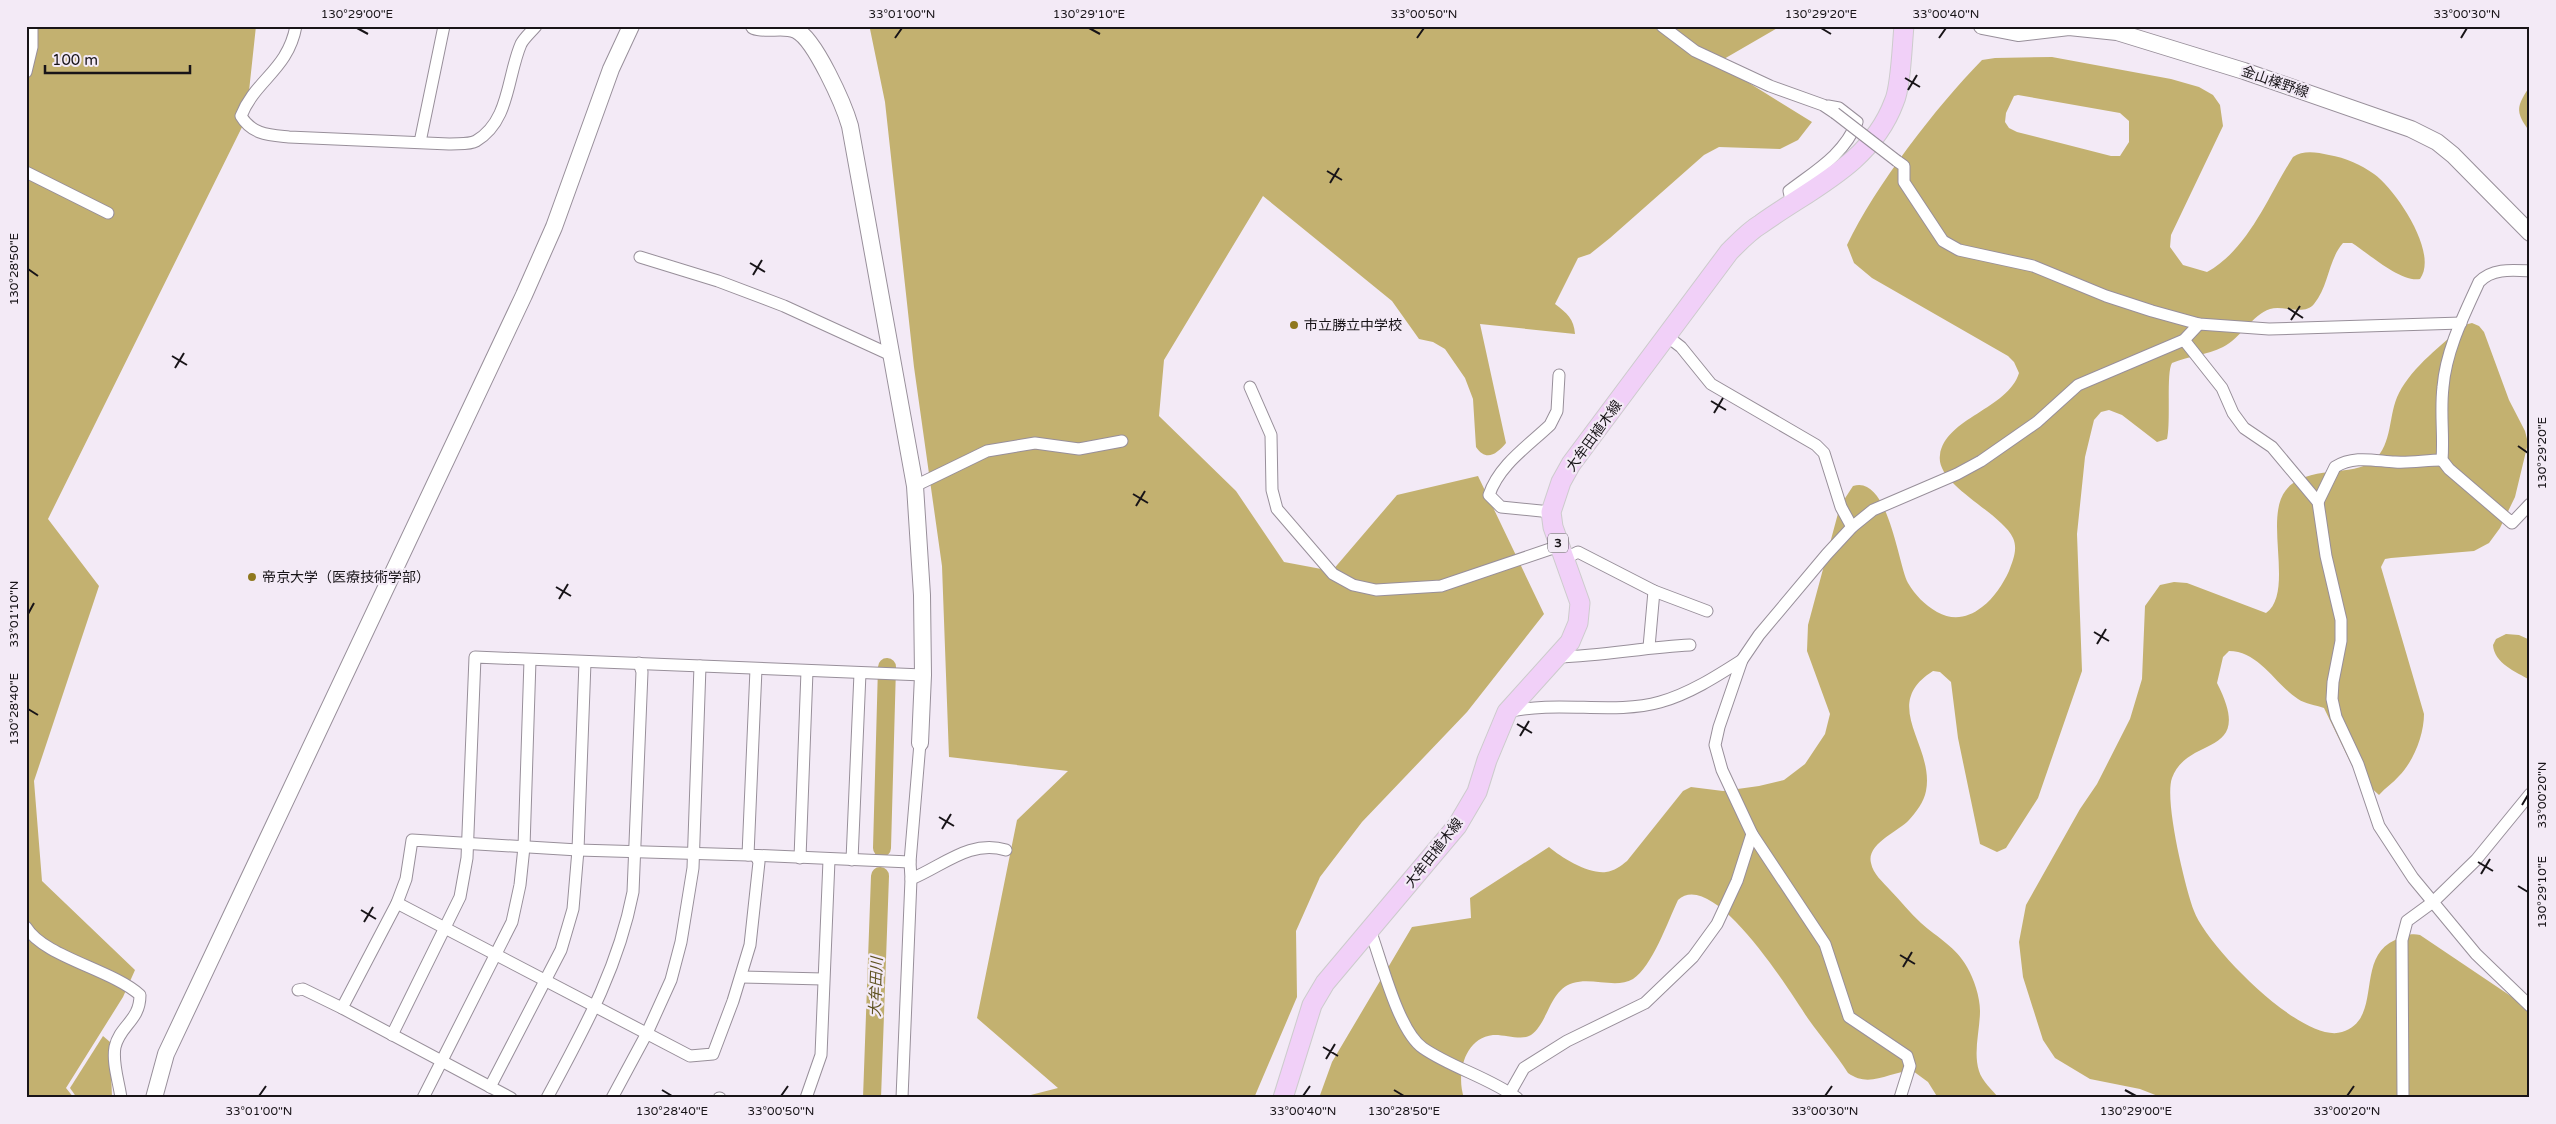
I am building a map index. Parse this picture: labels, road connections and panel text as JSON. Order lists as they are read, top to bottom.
{
  "streets": {
    "main road": ["大牟田植木線", "3"],
    "street": ["金山檪野線"]
  },
  "water": ["大牟田川"],
  "places": ["市立勝立中学校", "帝京大学（医療技術学部）"],
  "scale_bar": "100 m",
  "coordinates": [
    "130°29'00\"E",
    "33°01'00\"N",
    "130°29'10\"E",
    "33°00'50\"N",
    "130°29'20\"E",
    "33°00'40\"N",
    "33°00'30\"N",
    "130°28'50\"E",
    "33°01'10\"N",
    "130°28'40\"E",
    "33°00'20\"N"
  ]
}
